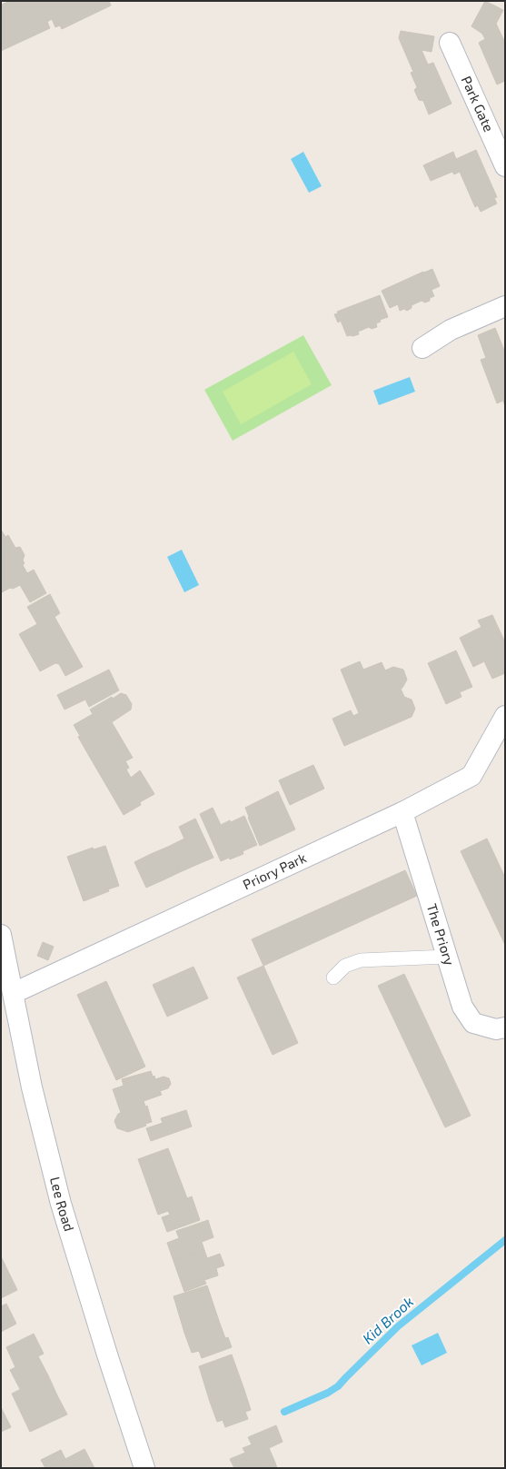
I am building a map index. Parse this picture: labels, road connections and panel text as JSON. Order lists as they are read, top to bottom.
{
  "streets": {
    "street": [
      "Park Gate",
      "Priory Park",
      "The Priory",
      "Lee Road"
    ]
  },
  "crossings": [
    ["Priory Park", "The Priory"],
    ["Priory Park", "Lee Road"]
  ],
  "water": ["Kid Brook"]
}
